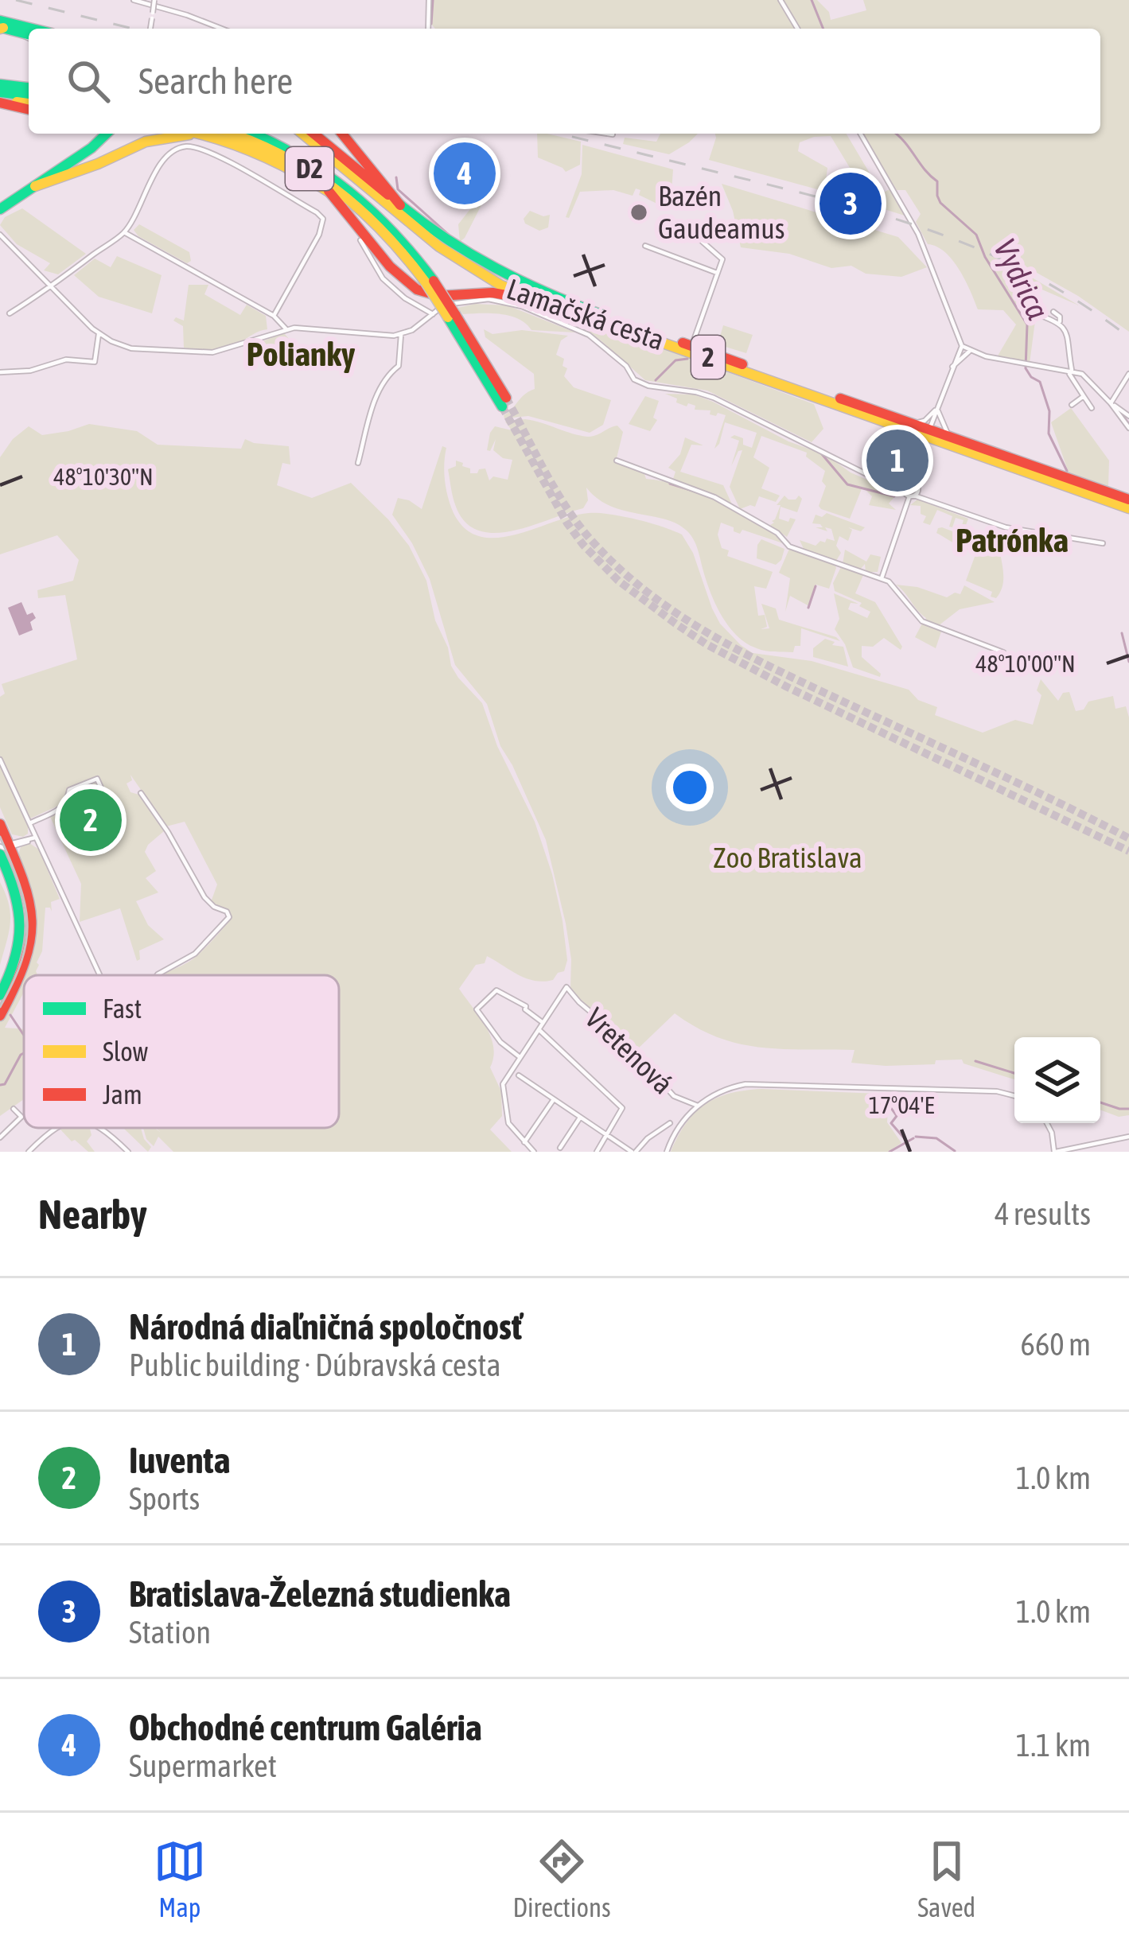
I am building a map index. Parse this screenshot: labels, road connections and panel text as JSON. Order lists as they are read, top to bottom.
{
  "streets": {
    "main road": ["D2", "Lamačská cesta", "2"],
    "street": ["Vretenová"]
  },
  "districts": ["Polianky", "Patrónka"],
  "water": ["Vydrica"],
  "parks": ["Zoo Bratislava"],
  "places": ["Bazén Gaudeamus"],
  "legend": ["Fast", "Slow", "Jam"],
  "page": {
    "search": "Search here",
    "pins": [
      "4",
      "3",
      "1",
      "2"
    ],
    "heading": ["Nearby", "4 results"],
    "list": [
      {
        "mark": "1",
        "name": "Národná diaľničná spoločnosť",
        "note": "Public building · Dúbravská cesta",
        "value": "660 m"
      },
      {
        "mark": "2",
        "name": "Iuventa",
        "note": "Sports",
        "value": "1.0 km"
      },
      {
        "mark": "3",
        "name": "Bratislava-Železná studienka",
        "note": "Station",
        "value": "1.0 km"
      },
      {
        "mark": "4",
        "name": "Obchodné centrum Galéria",
        "note": "Supermarket",
        "value": "1.1 km"
      }
    ],
    "nav": ["Map", "Directions", "Saved"]
  },
  "coordinates": ["48°10'30\"N", "48°10'00\"N", "17°04'E"]
}
